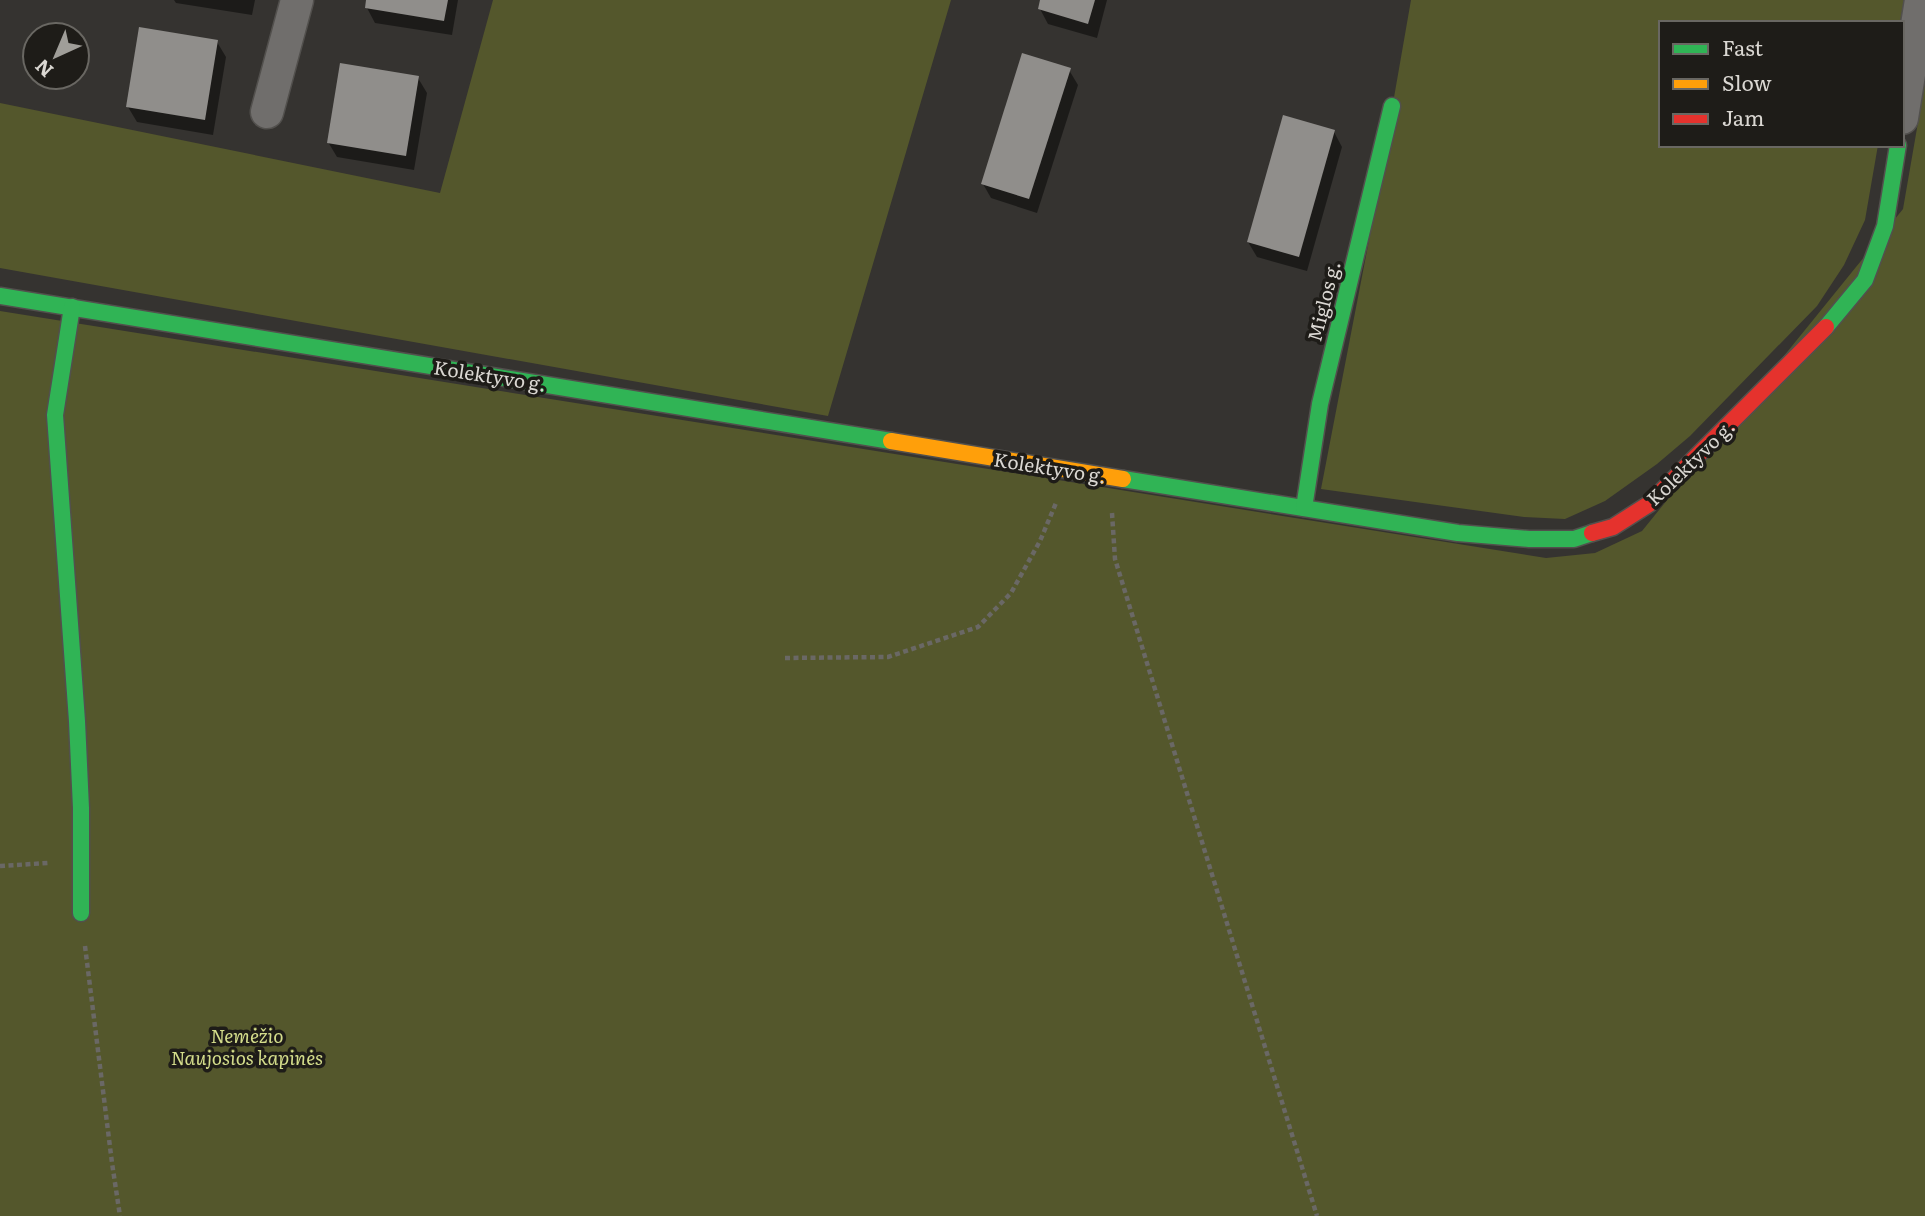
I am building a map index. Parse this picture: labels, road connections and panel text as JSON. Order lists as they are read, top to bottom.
{
  "streets": {
    "street": ["Miglos g.", "Kolektyvo g."]
  },
  "crossings": [
    ["Miglos g.", "Kolektyvo g."]
  ],
  "parks": ["Nemėžio Naujosios kapinės"],
  "legend": ["Fast", "Slow", "Jam"],
  "north": "bottom left"
}
